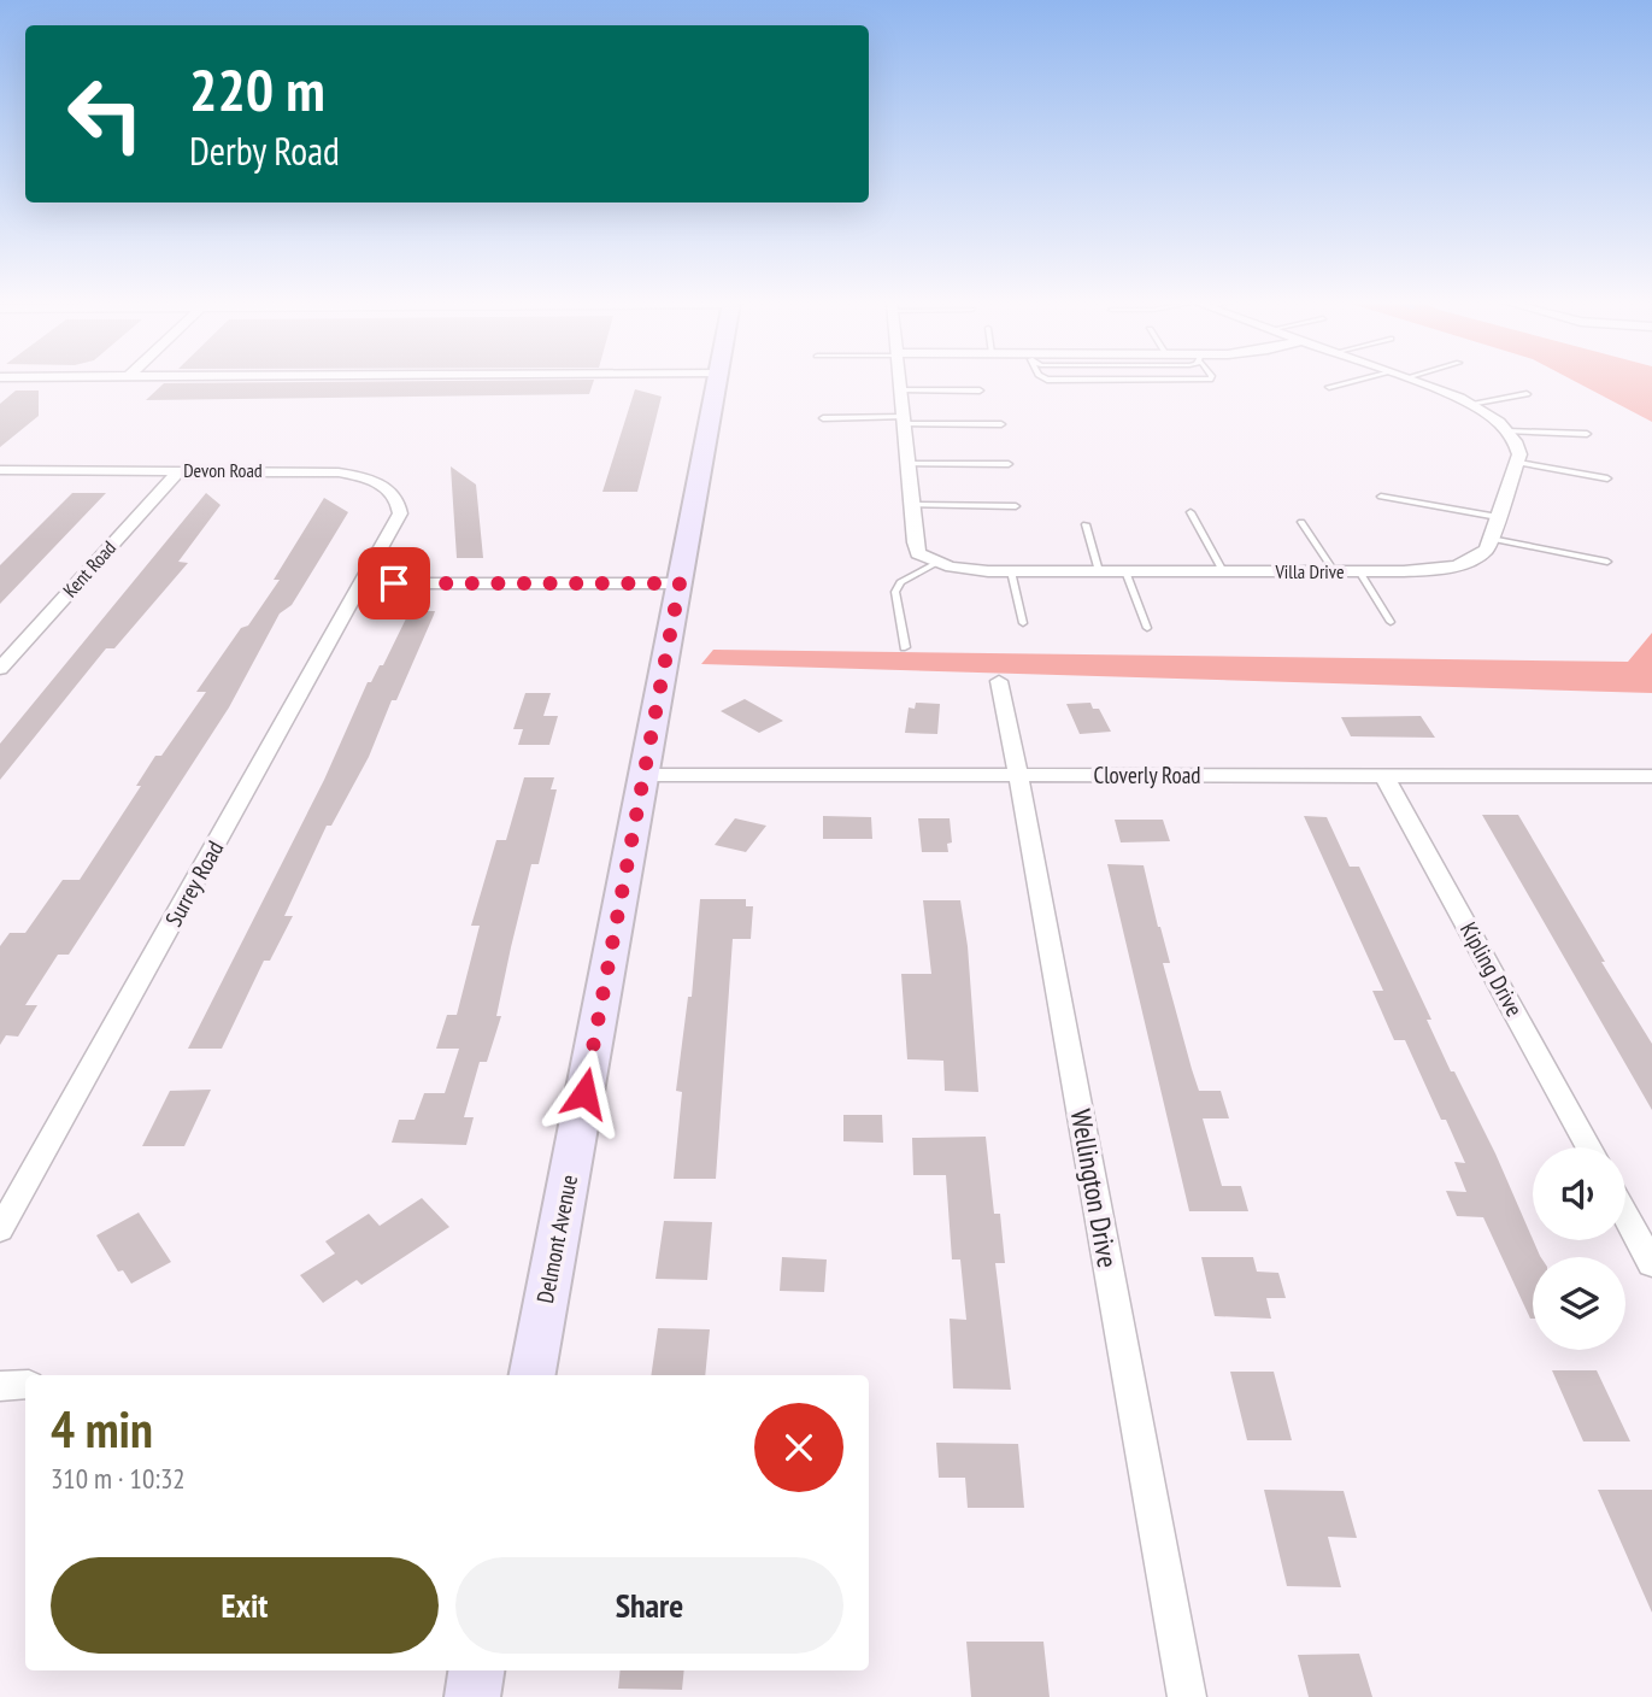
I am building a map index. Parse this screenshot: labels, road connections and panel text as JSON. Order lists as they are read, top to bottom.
{
  "streets": {
    "street": [
      "Devon Road",
      "Kent Road",
      "Villa Drive",
      "Cloverly Road",
      "Surrey Road",
      "Kipling Drive",
      "Wellington Drive",
      "Delmont Avenue"
    ]
  },
  "crossings": [
    ["Devon Road", "Kent Road"],
    ["Devon Road", "Surrey Road"],
    ["Cloverly Road", "Kipling Drive"],
    ["Cloverly Road", "Wellington Drive"],
    ["Cloverly Road", "Delmont Avenue"]
  ],
  "page": {
    "turn": ["220 m", "Derby Road"],
    "heading": ["4 min", "310 m · 10:32"],
    "buttons": ["Exit", "Share"]
  }
}
